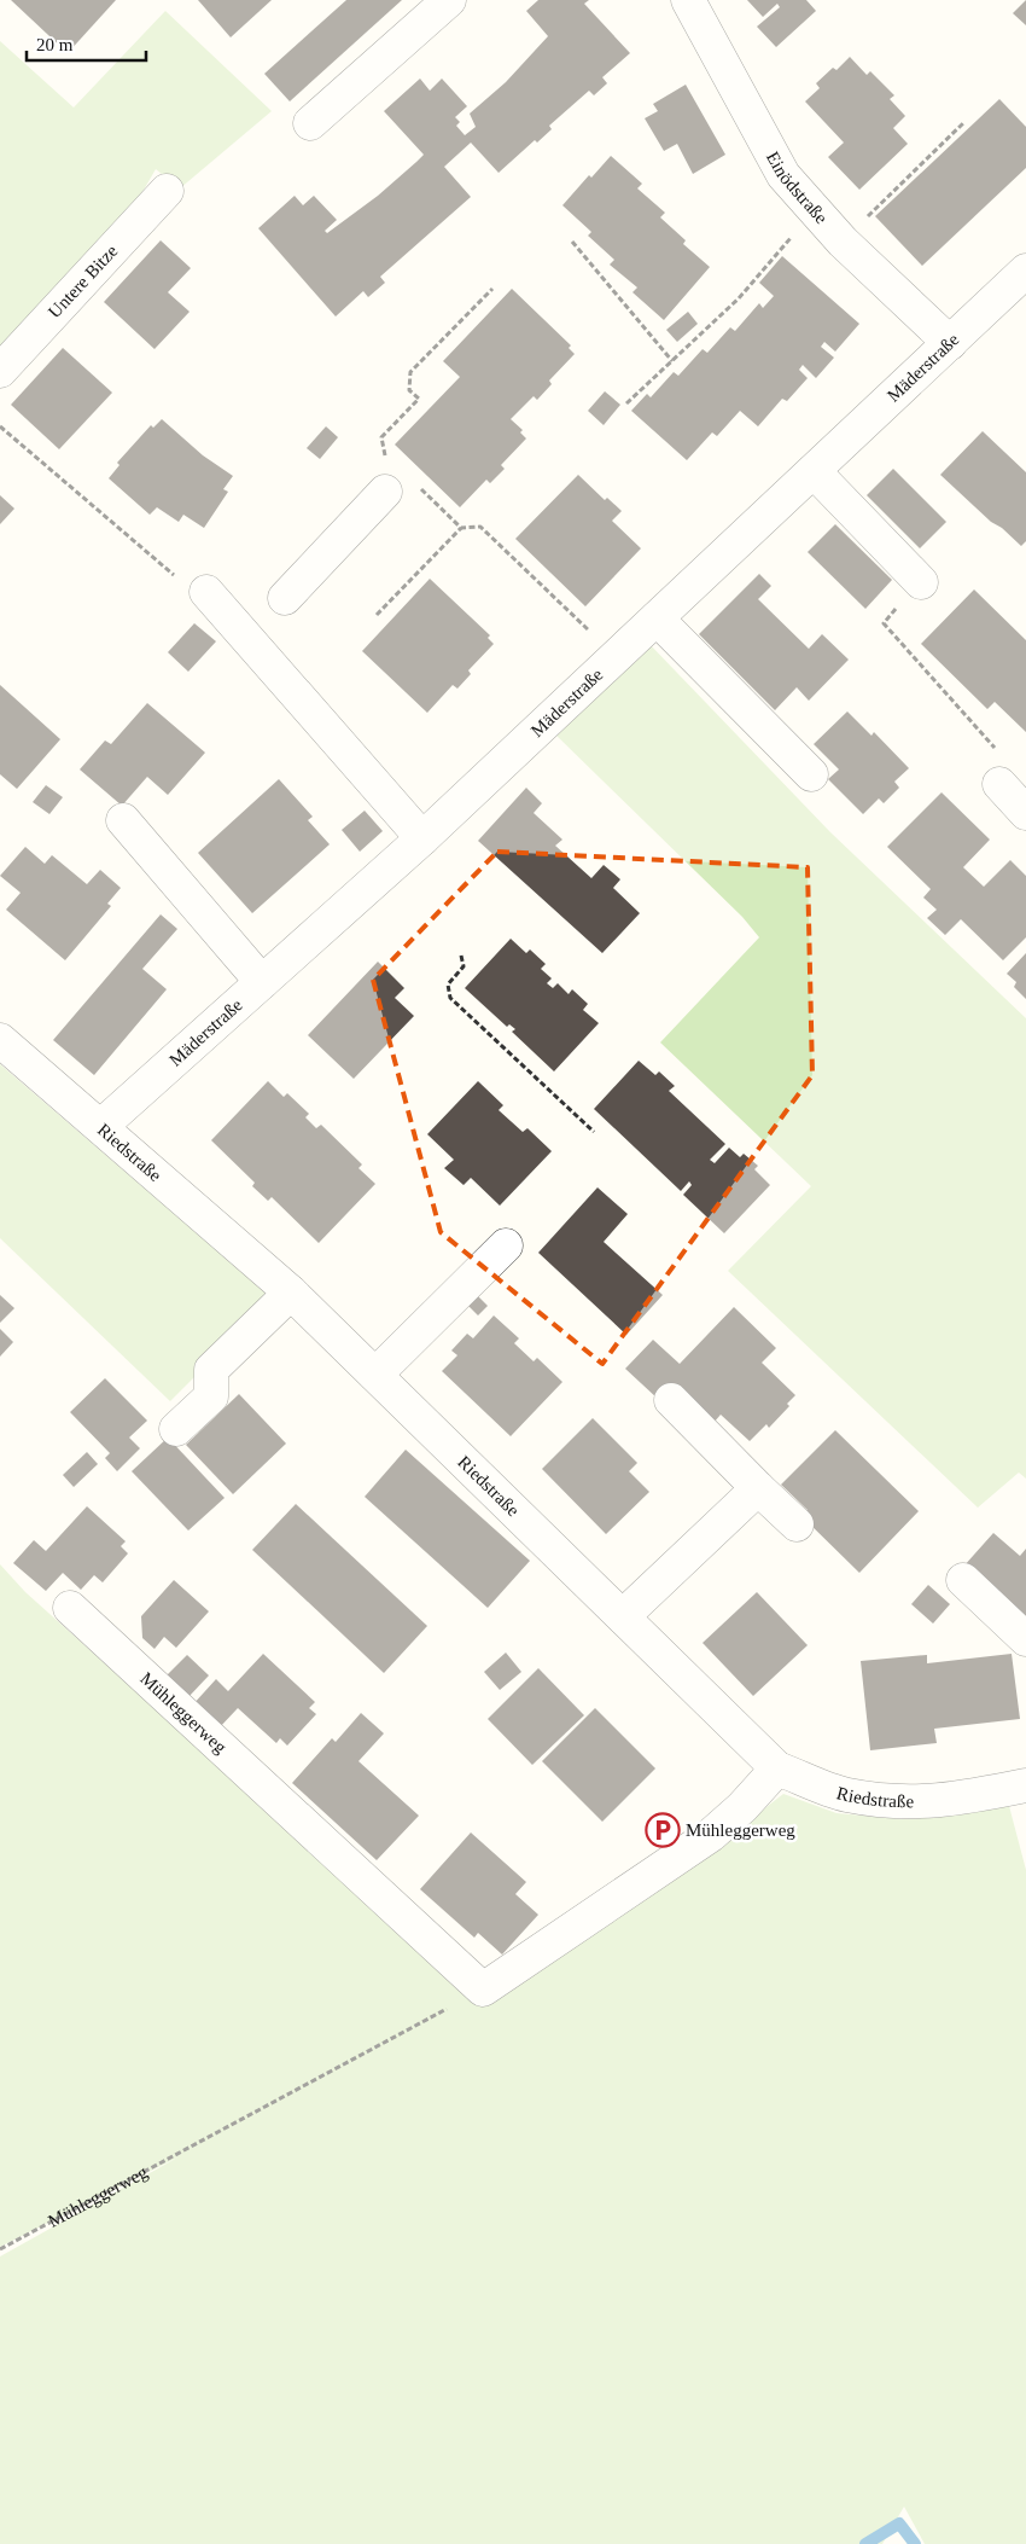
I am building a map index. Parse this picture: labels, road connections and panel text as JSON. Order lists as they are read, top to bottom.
{
  "streets": {
    "street": [
      "Einödstraße",
      "Untere Bitze",
      "Mäderstraße",
      "Riedstraße",
      "Mühleggerweg"
    ]
  },
  "crossings": [
    ["Einödstraße", "Mäderstraße"],
    ["Mäderstraße", "Riedstraße"]
  ],
  "places": {
    "parking": ["Mühleggerweg"]
  },
  "scale_bar": "20 m"
}
